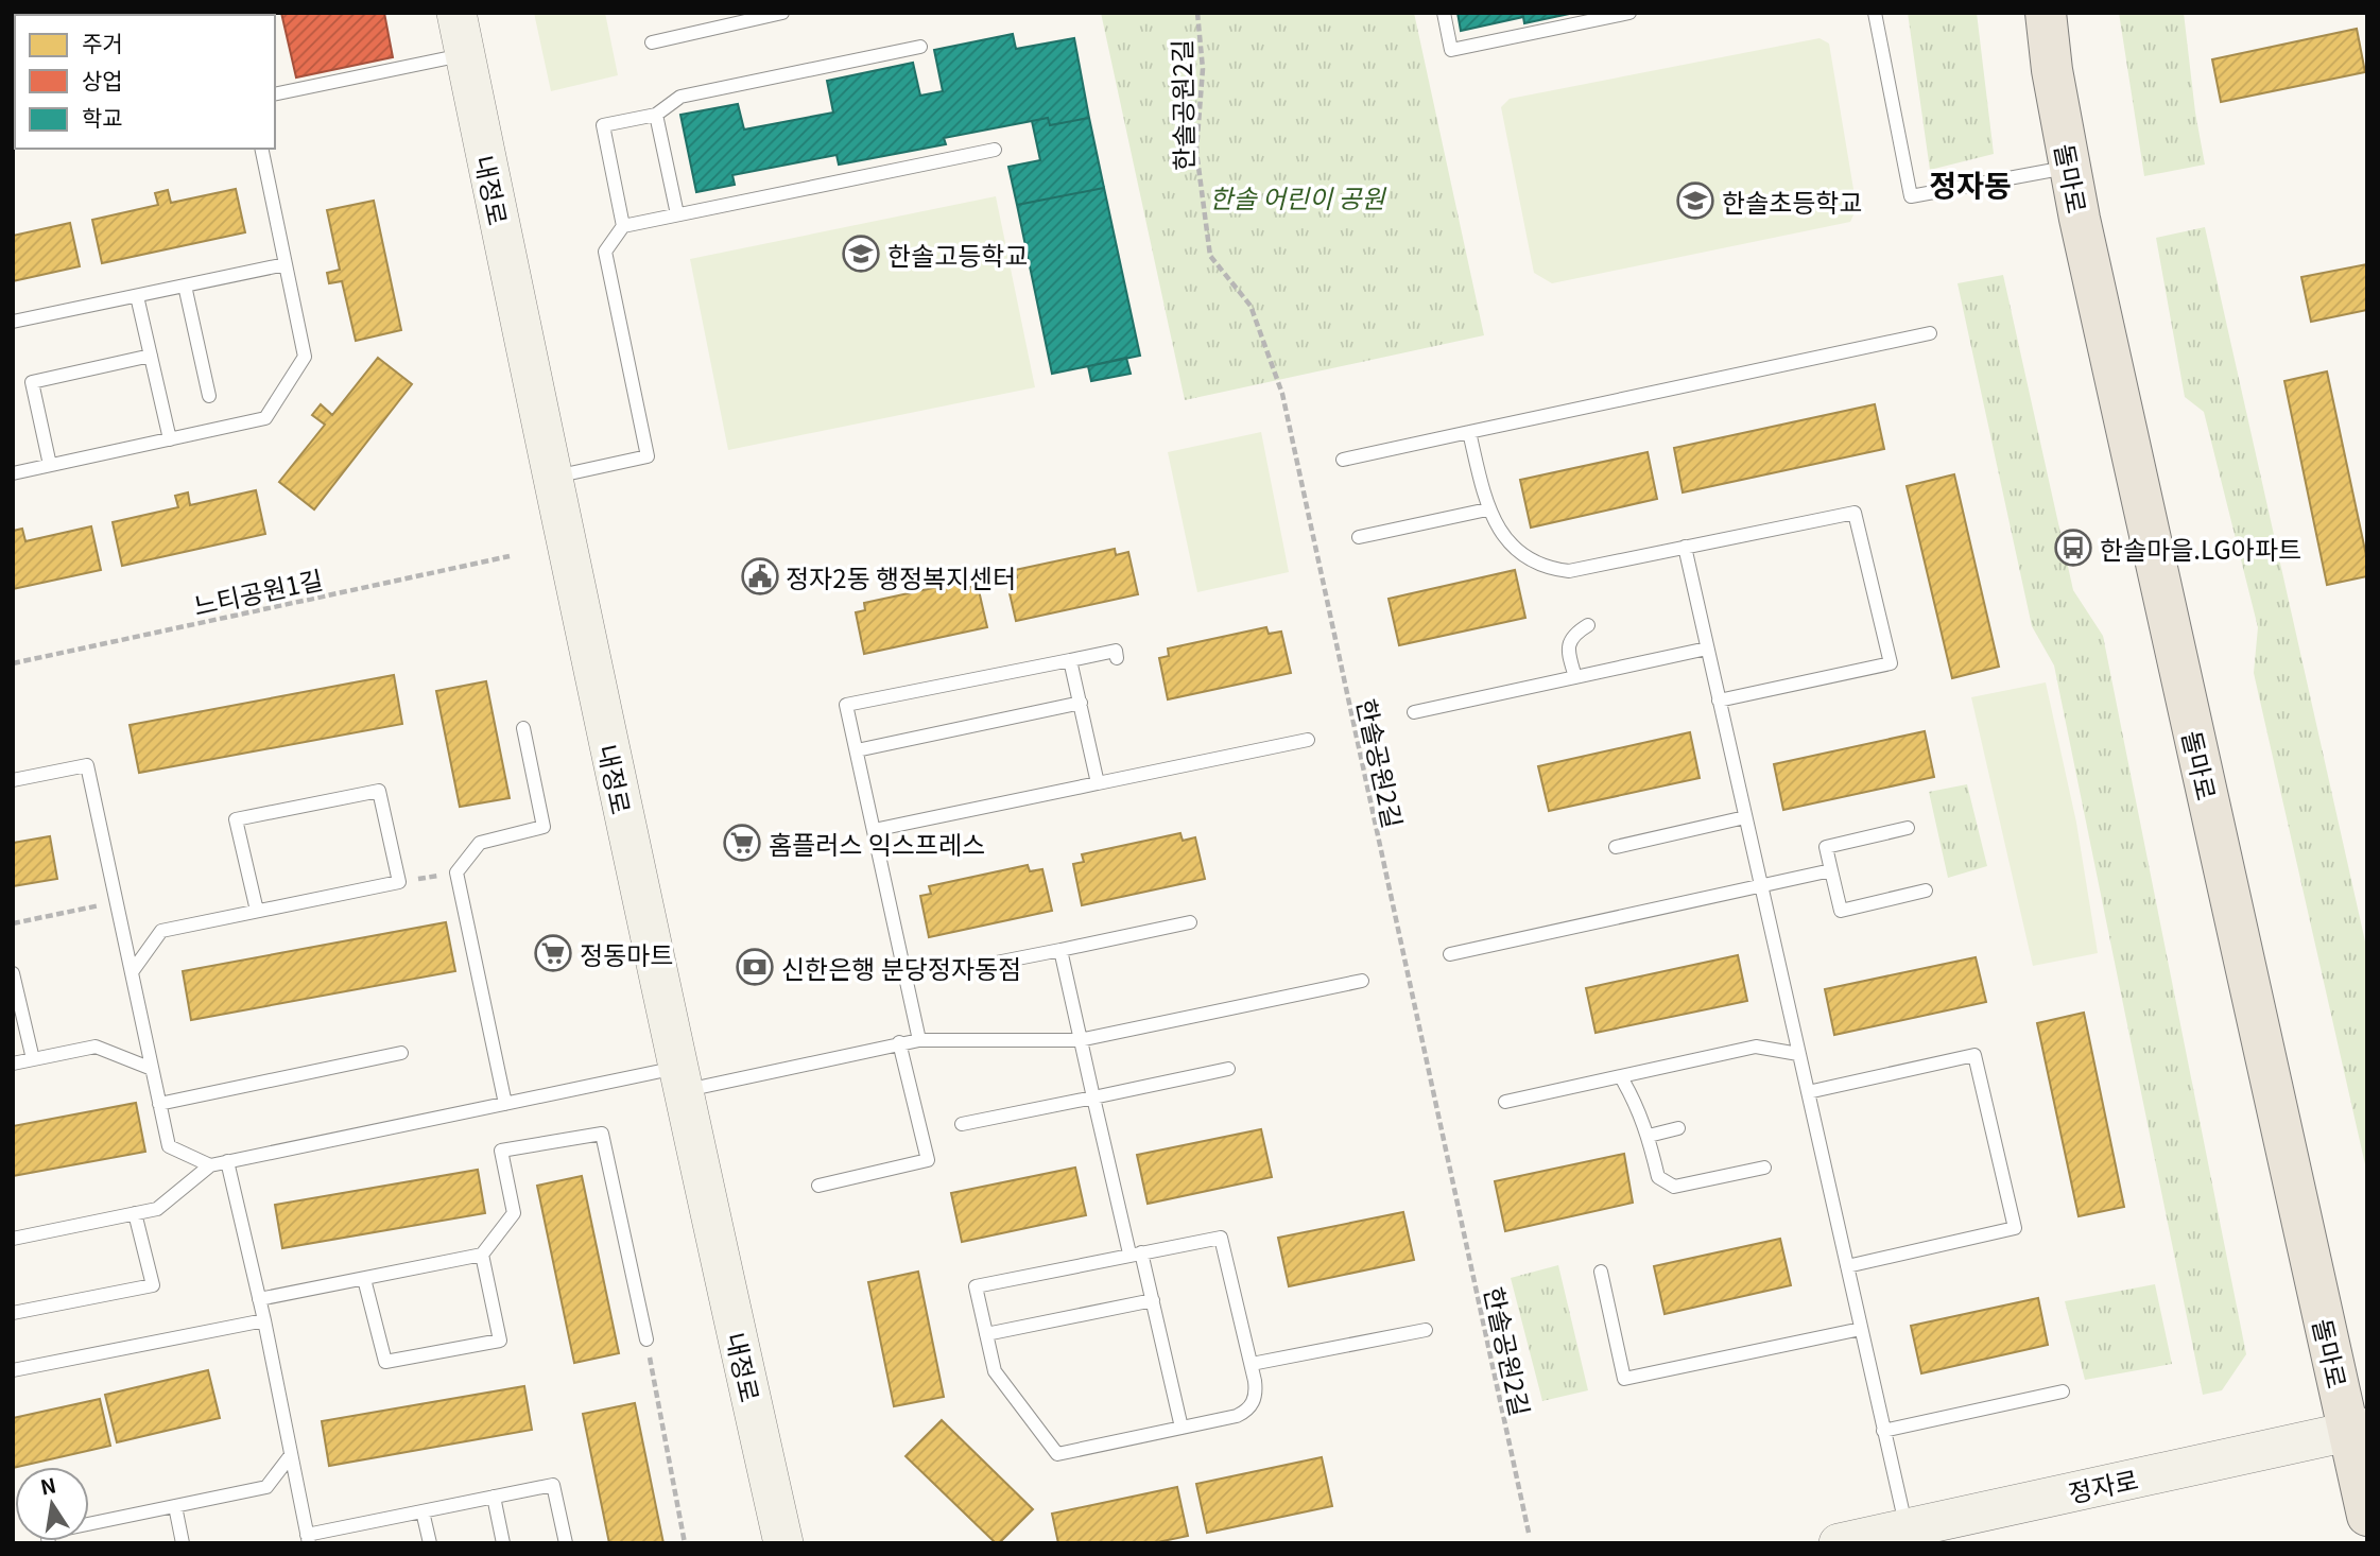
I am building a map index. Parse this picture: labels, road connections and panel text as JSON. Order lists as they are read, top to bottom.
{
  "streets": {
    "main road": ["돌마로"],
    "street": ["내정로", "정자로"],
    "path": ["한솔공원2길", "느티공원1길"]
  },
  "crossings": [
    ["돌마로", "정자로"]
  ],
  "districts": ["정자동"],
  "parks": ["한솔 어린이 공원"],
  "places": {
    "school or university": ["한솔초등학교", "한솔고등학교"],
    "bus stop": ["한솔마을.LG아파트"],
    "public building": ["정자2동 행정복지센터"],
    "supermarket": ["홈플러스 익스프레스", "정동마트"],
    "bank": ["신한은행 분당정자동점"]
  },
  "legend": ["주거", "상업", "학교"],
  "north": "top"
}
